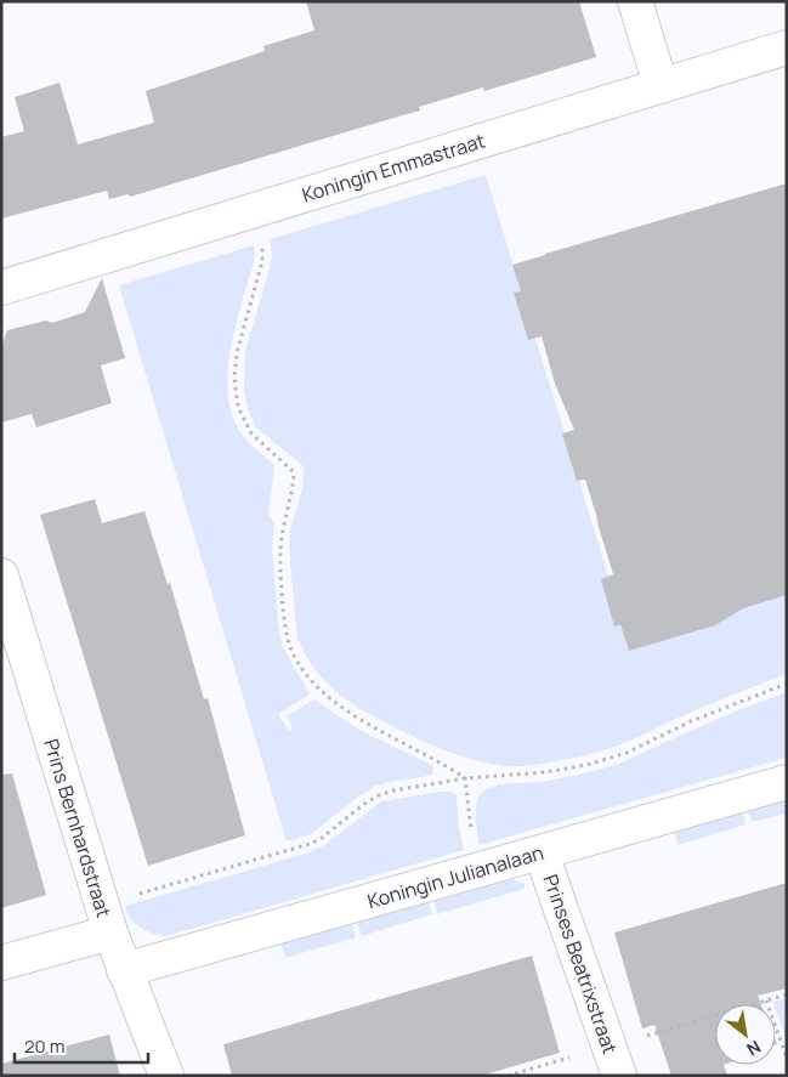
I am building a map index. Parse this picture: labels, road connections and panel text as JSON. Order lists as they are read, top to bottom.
{
  "streets": {
    "street": [
      "Koningin Emmastraat",
      "Prins Bernhardstraat",
      "Koningin Julianalaan",
      "Prinses Beatrixstraat"
    ]
  },
  "crossings": [
    ["Prins Bernhardstraat", "Koningin Julianalaan"],
    ["Koningin Julianalaan", "Prinses Beatrixstraat"]
  ],
  "scale_bar": "20 m",
  "north": "bottom right"
}
